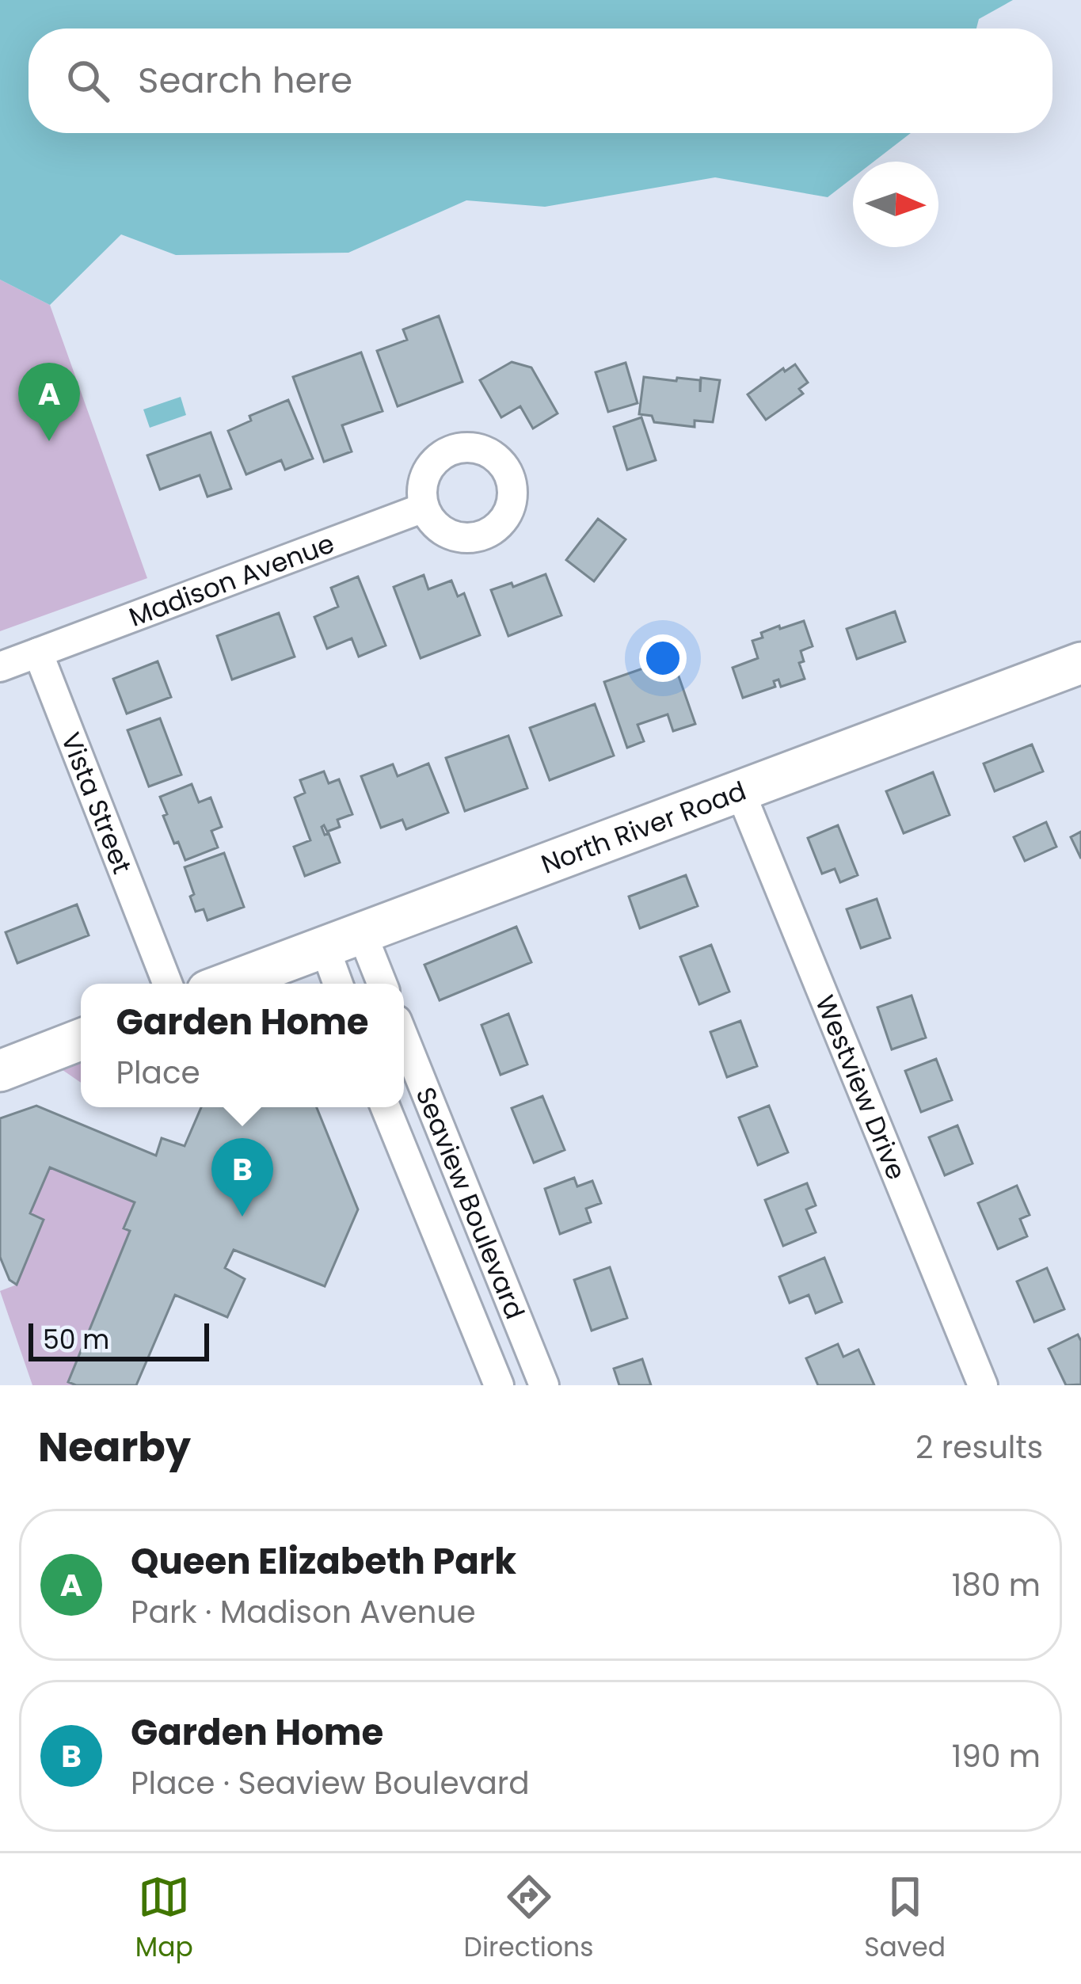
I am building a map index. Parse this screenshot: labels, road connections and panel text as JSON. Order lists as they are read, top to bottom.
{
  "streets": {
    "main road": ["North River Road"],
    "street": [
      "Madison Avenue",
      "Vista Street",
      "Westview Drive",
      "Seaview Boulevard"
    ]
  },
  "crossings": [
    ["Madison Avenue", "Vista Street"],
    ["North River Road", "Westview Drive"]
  ],
  "scale_bar": "50 m",
  "north": "right",
  "page": {
    "search": "Search here",
    "pins": ["A", "B"],
    "popup": ["Garden Home", "Place"],
    "scale": "50 m",
    "heading": ["Nearby", "2 results"],
    "list": [
      {
        "mark": "A",
        "name": "Queen Elizabeth Park",
        "note": "Park · Madison Avenue",
        "value": "180 m"
      },
      {
        "mark": "B",
        "name": "Garden Home",
        "note": "Place · Seaview Boulevard",
        "value": "190 m"
      }
    ],
    "nav": ["Map", "Directions", "Saved"]
  }
}
